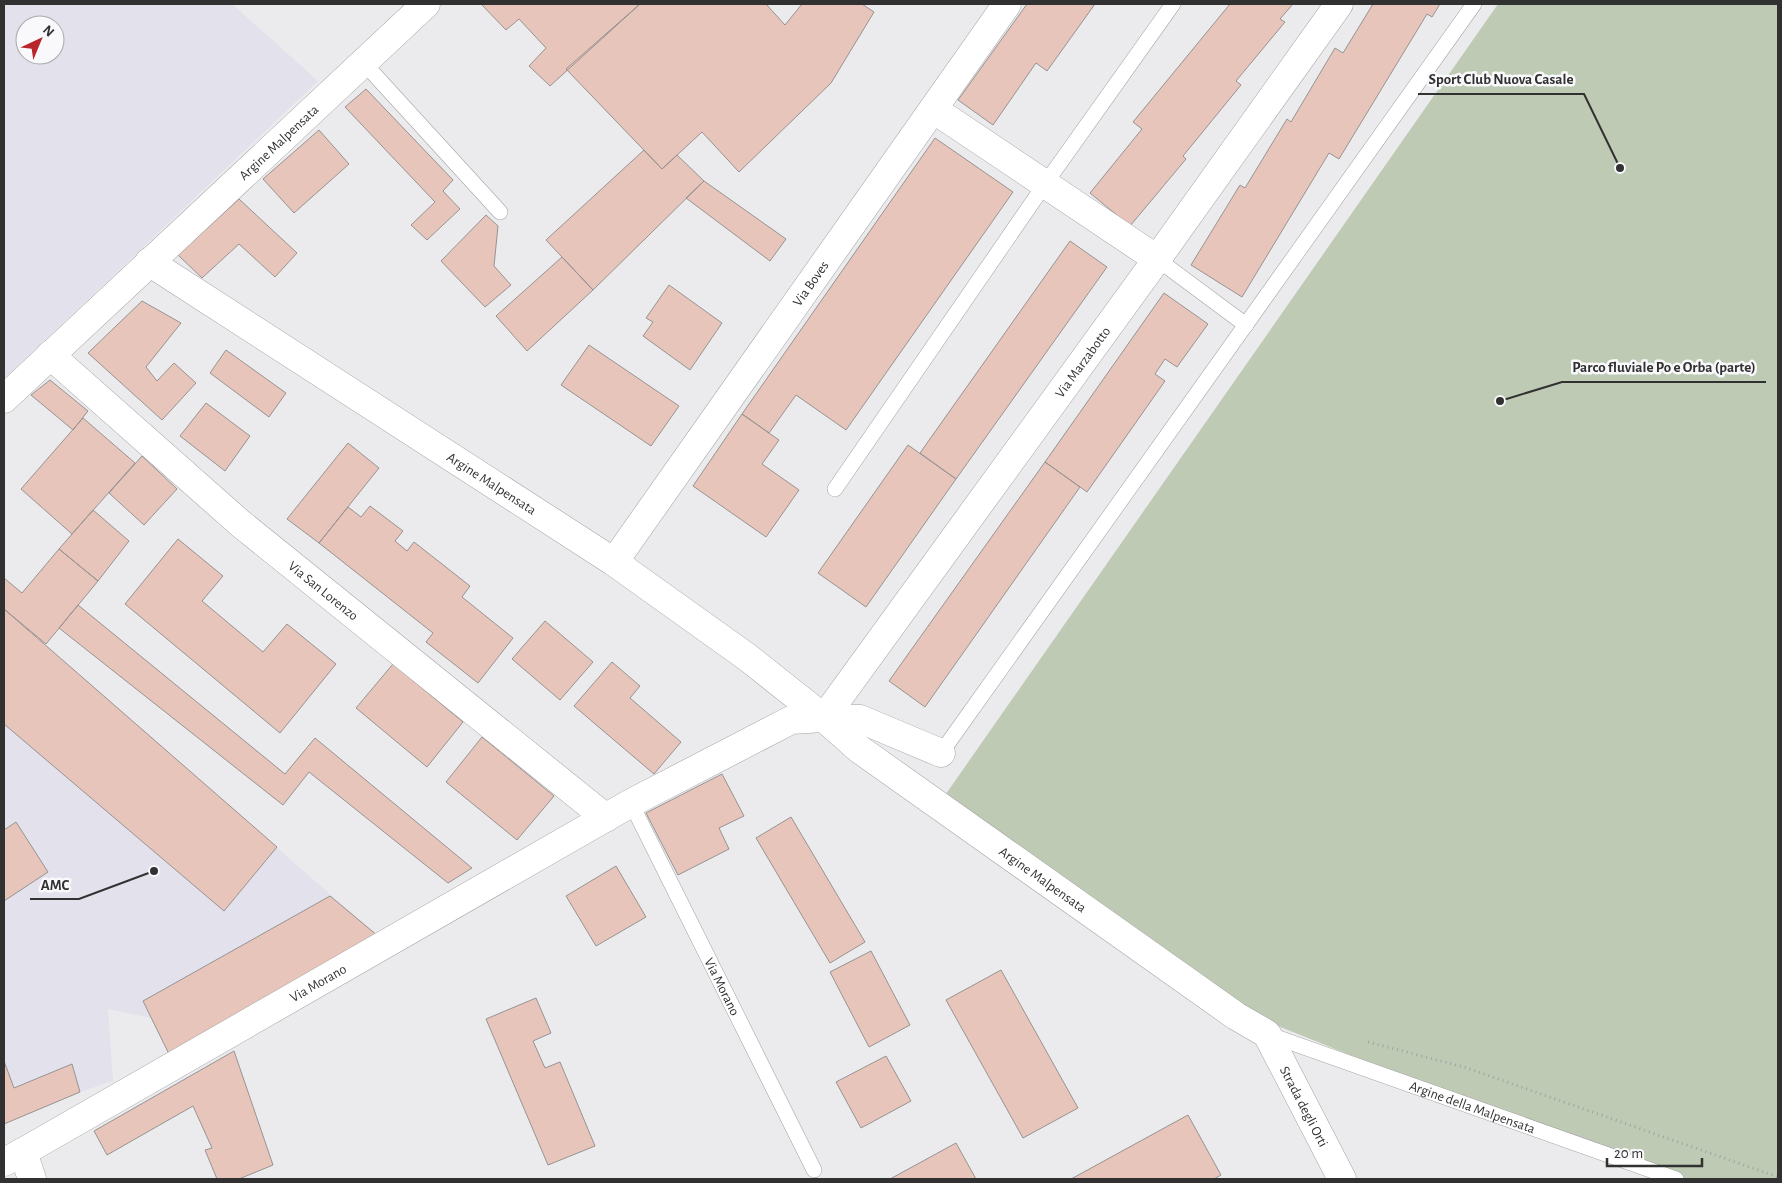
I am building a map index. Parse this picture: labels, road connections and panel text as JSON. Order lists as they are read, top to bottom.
{
  "streets": {
    "street": [
      "Argine Malpensata",
      "Via Boves",
      "Via Marzabotto",
      "Via San Lorenzo",
      "Via Morano",
      "Strada degli Orti"
    ],
    "lane": ["Argine della Malpensata"]
  },
  "crossings": [
    ["Argine Malpensata", "Via Boves"],
    ["Argine Malpensata", "Via Marzabotto"],
    ["Argine Malpensata", "Via San Lorenzo"],
    ["Argine Malpensata", "Via Morano"],
    ["Argine Malpensata", "Strada degli Orti"],
    ["Argine Malpensata", "Argine della Malpensata"],
    ["Via Marzabotto", "Via Morano"],
    ["Via San Lorenzo", "Via Morano"],
    ["Strada degli Orti", "Argine della Malpensata"]
  ],
  "places": ["Sport Club Nuova Casale", "Parco fluviale Po e Orba (parte)", "AMC"],
  "scale_bar": "20 m",
  "north": "top right"
}
